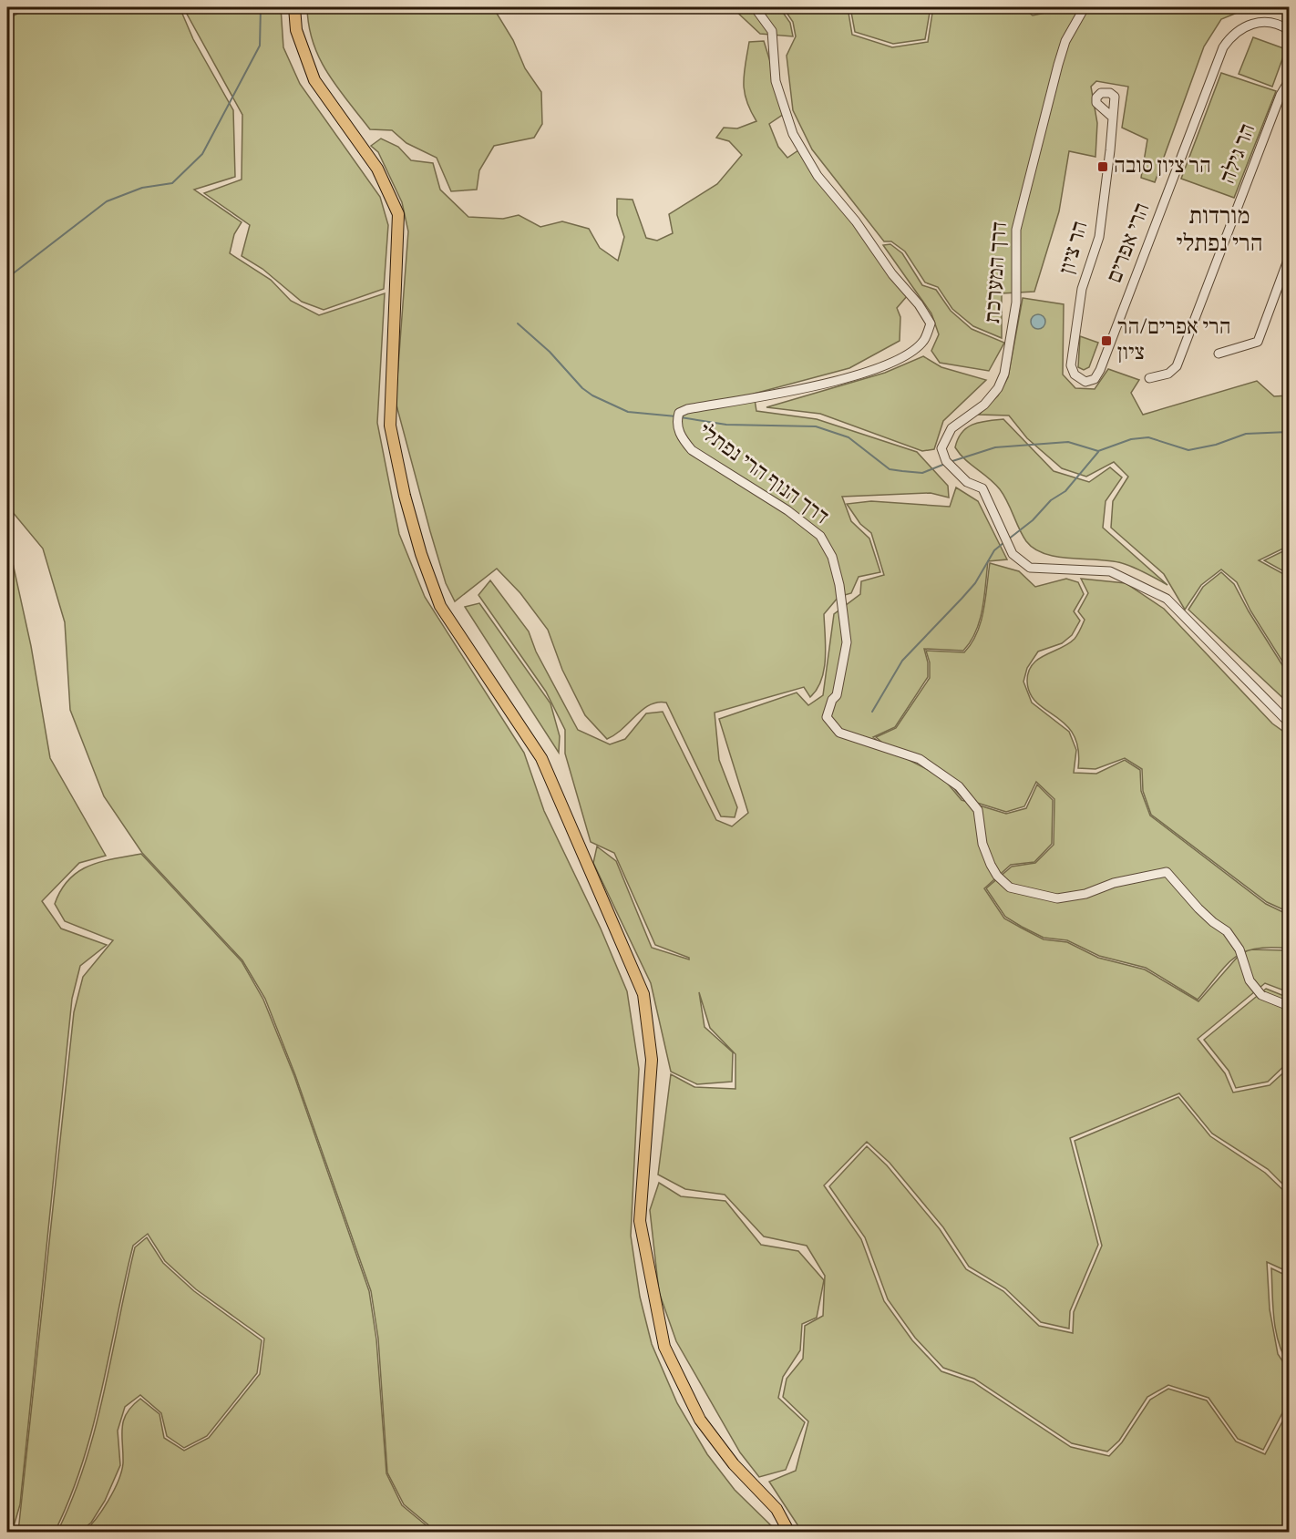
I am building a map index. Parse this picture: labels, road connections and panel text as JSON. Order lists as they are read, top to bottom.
{
  "streets": {
    "street": [
      "הר גילה",
      "הרי אפרים",
      "הר ציון",
      "דרך המערכת",
      "דרך הנוף הרי נפתלי"
    ]
  },
  "crossings": [
    ["הרי אפרים", "הר ציון"]
  ],
  "districts": ["מורדות הרי נפתלי"],
  "places": {
    "transit": ["הר ציון סובה", "הרי אפרים/הר ציון"]
  }
}
